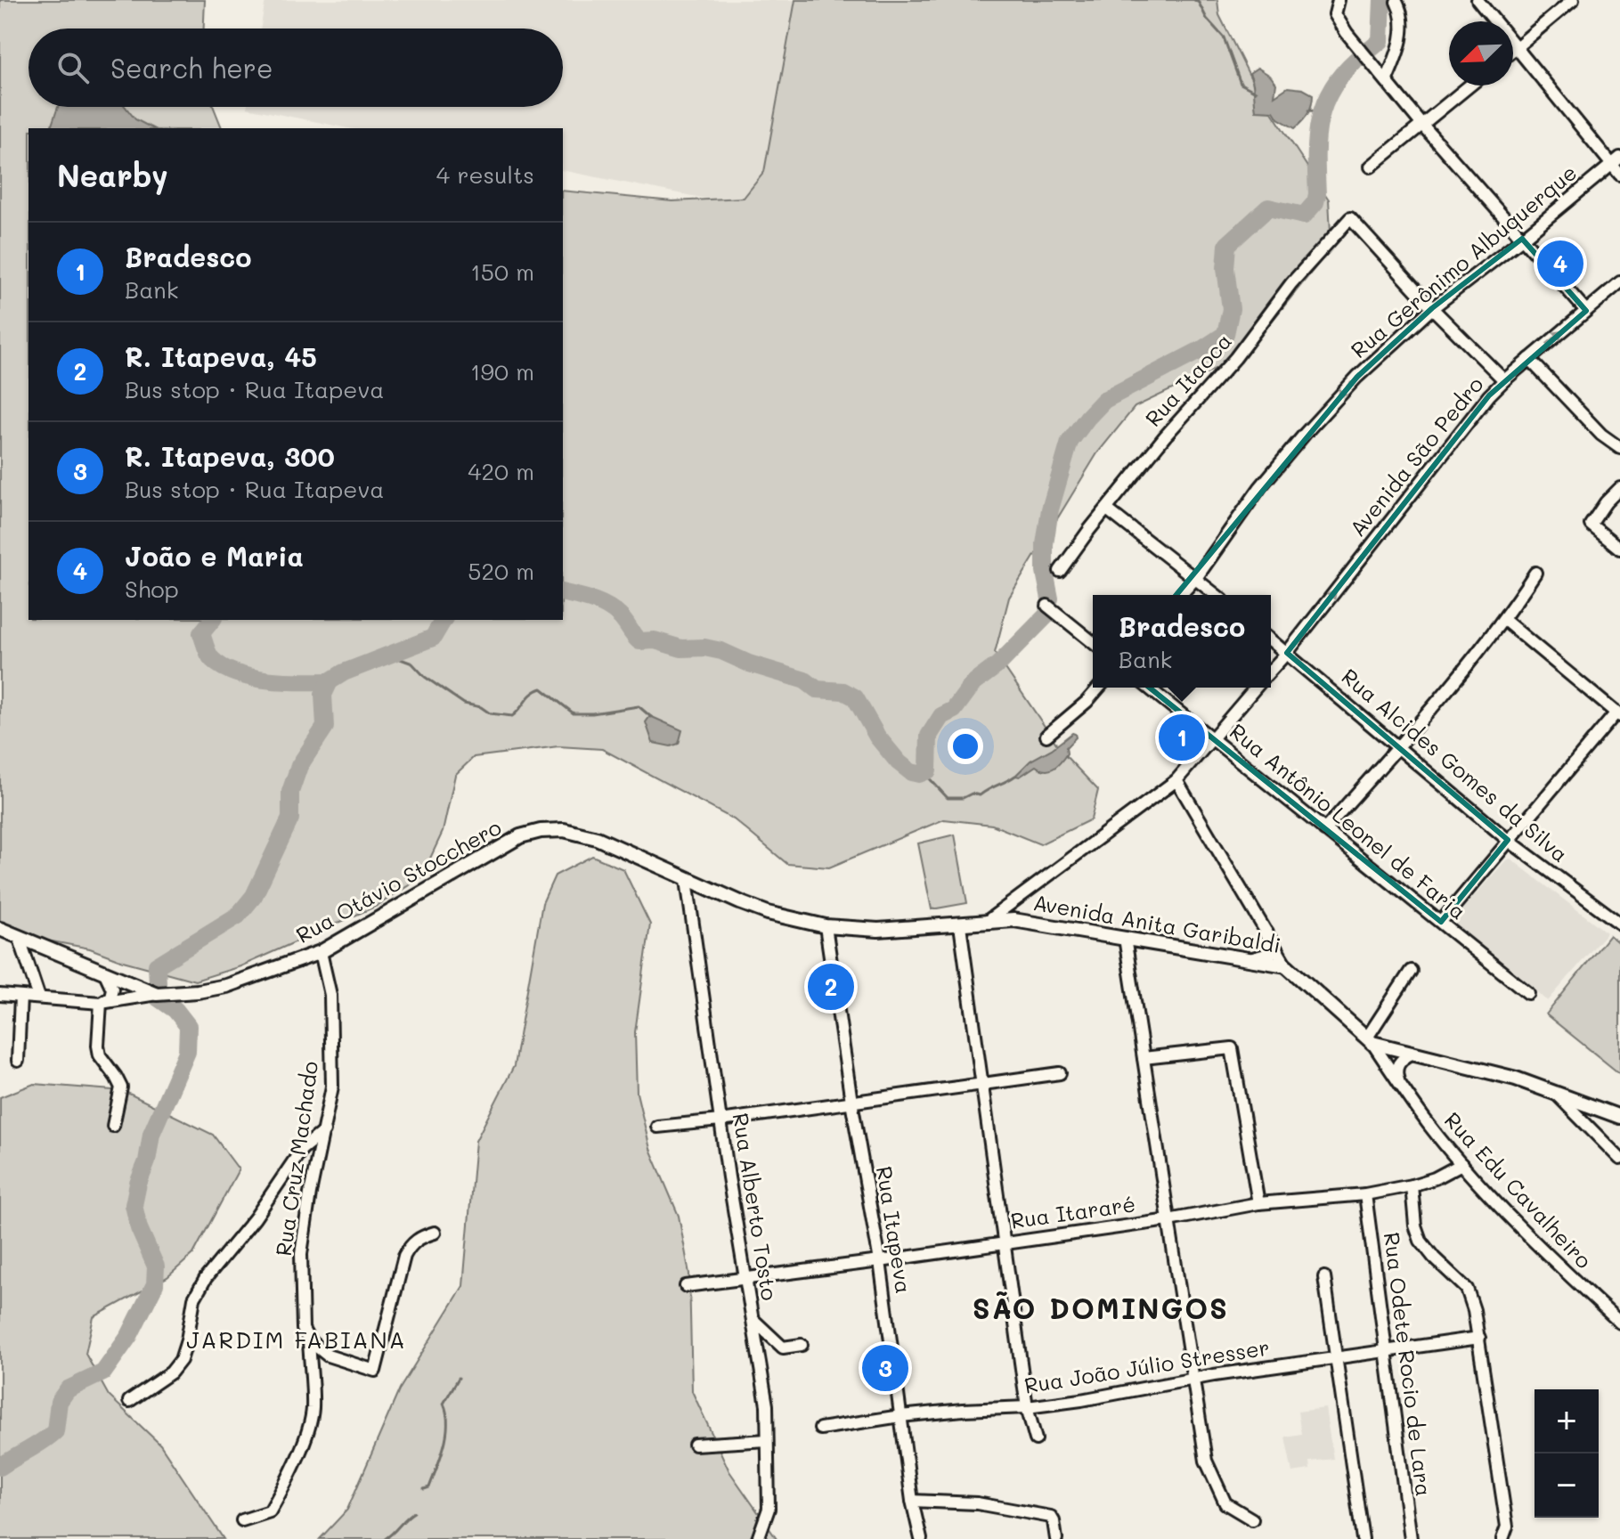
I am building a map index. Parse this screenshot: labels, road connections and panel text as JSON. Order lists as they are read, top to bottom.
{
  "streets": {
    "main road": ["Rua Otávio Stocchero", "Avenida Anita Garibaldi"],
    "street": [
      "Rua Gerônimo Albuquerque",
      "Rua Itaoca",
      "Avenida São Pedro",
      "Rua Alcides Gomes da Silva",
      "Rua Antônio Leonel de Faria",
      "Rua Cruz Machado",
      "Rua Edu Cavalheiro",
      "Rua Alberto Tosto",
      "Rua Itararé",
      "Rua Itapeva",
      "Rua Odete Rocio de Lara",
      "Rua João Júlio Stresser"
    ]
  },
  "crossings": [
    ["Rua Gerônimo Albuquerque", "Rua Itaoca"],
    ["Avenida São Pedro", "Rua Alcides Gomes da Silva"],
    ["Rua Otávio Stocchero", "Avenida Anita Garibaldi"],
    ["Rua Otávio Stocchero", "Rua Cruz Machado"],
    ["Rua Otávio Stocchero", "Rua Alberto Tosto"],
    ["Rua Otávio Stocchero", "Rua Itapeva"],
    ["Avenida Anita Garibaldi", "Rua Edu Cavalheiro"],
    ["Rua Edu Cavalheiro", "Rua Itararé"],
    ["Rua Alberto Tosto", "Rua Itararé"],
    ["Rua Itararé", "Rua Itapeva"],
    ["Rua Itararé", "Rua Odete Rocio de Lara"],
    ["Rua Itapeva", "Rua João Júlio Stresser"],
    ["Rua Odete Rocio de Lara", "Rua João Júlio Stresser"]
  ],
  "one_way": ["Rua Gerônimo Albuquerque", "Avenida São Pedro"],
  "districts": ["SÃO DOMINGOS", "JARDIM FABIANA"],
  "north": "bottom left",
  "page": {
    "search": "Search here",
    "heading": ["Nearby", "4 results"],
    "list": [
      {
        "mark": "1",
        "name": "Bradesco",
        "note": "Bank",
        "value": "150 m"
      },
      {
        "mark": "2",
        "name": "R. Itapeva, 45",
        "note": "Bus stop · Rua Itapeva",
        "value": "190 m"
      },
      {
        "mark": "3",
        "name": "R. Itapeva, 300",
        "note": "Bus stop · Rua Itapeva",
        "value": "420 m"
      },
      {
        "mark": "4",
        "name": "João e Maria",
        "note": "Shop",
        "value": "520 m"
      }
    ],
    "pins": [
      "4",
      "1",
      "2",
      "3"
    ],
    "popup": ["Bradesco", "Bank"],
    "map_buttons": ["+", "−"]
  }
}
